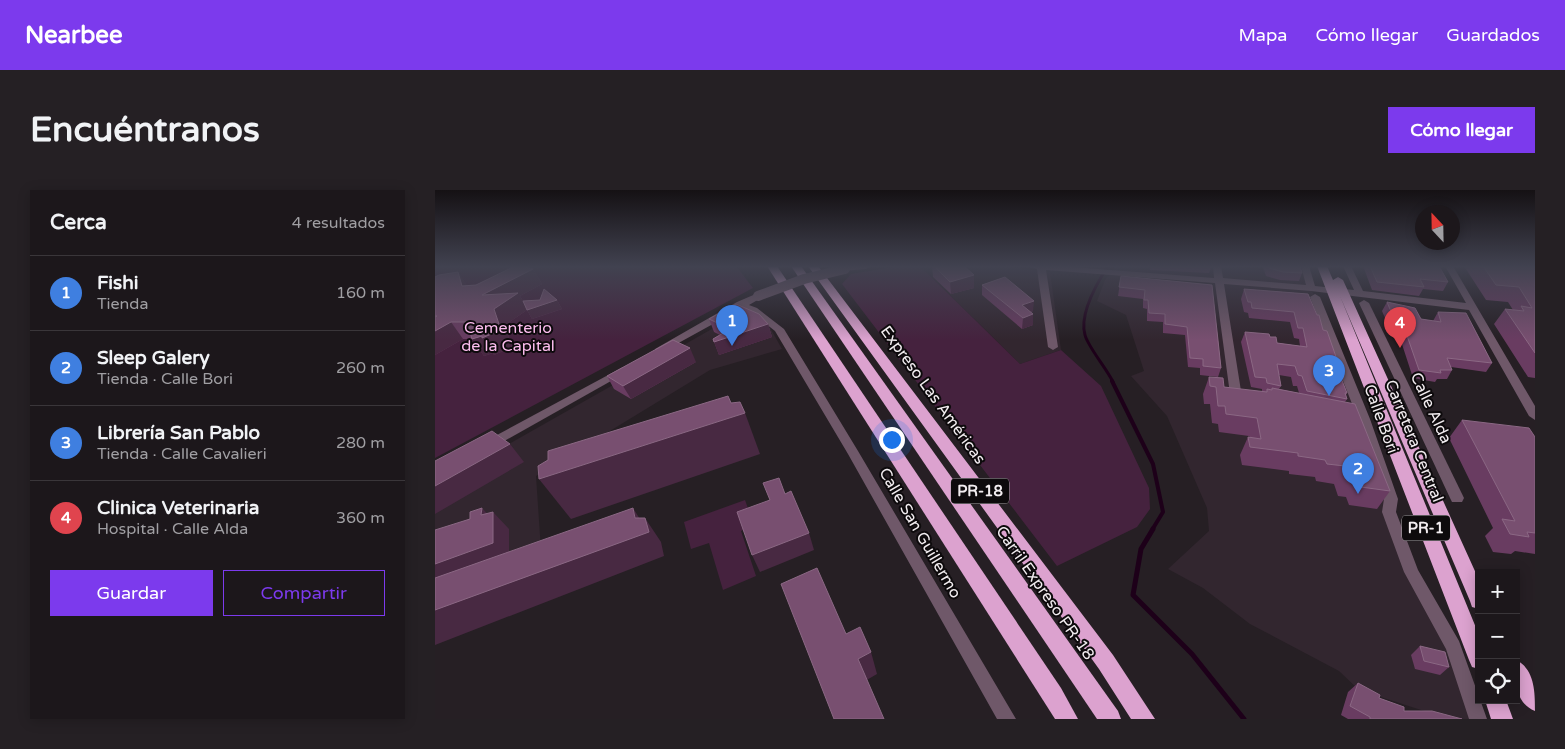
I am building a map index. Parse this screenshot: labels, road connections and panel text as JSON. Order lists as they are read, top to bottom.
{
  "streets": {
    "highway": [
      "Expreso Las Américas",
      "Carretera Central",
      "PR-18",
      "PR-1",
      "Carril Expreso PR-18"
    ],
    "street": ["Calle Alda", "Calle Bori", "Calle San Guillermo"]
  },
  "crossings": [
    ["Calle Alda", "Carretera Central"]
  ],
  "parks": ["Cementerio de la Capital"],
  "north": "top",
  "page": {
    "header": "Nearbee",
    "nav": ["Mapa", "Cómo llegar", "Guardados"],
    "buttons": [
      "Cómo llegar",
      ["Guardar", "Compartir"]
    ],
    "title": "Encuéntranos",
    "heading": ["Cerca", "4 resultados"],
    "list": [
      {
        "mark": "1",
        "name": "Fishi",
        "note": "Tienda",
        "value": "160 m"
      },
      {
        "mark": "2",
        "name": "Sleep Galery",
        "note": "Tienda · Calle Bori",
        "value": "260 m"
      },
      {
        "mark": "3",
        "name": "Librería San Pablo",
        "note": "Tienda · Calle Cavalieri",
        "value": "280 m"
      },
      {
        "mark": "4",
        "name": "Clinica Veterinaria",
        "note": "Hospital · Calle Alda",
        "value": "360 m"
      }
    ],
    "pins": [
      "1",
      "4",
      "3",
      "2"
    ],
    "map_buttons": ["+", "−"]
  }
}
